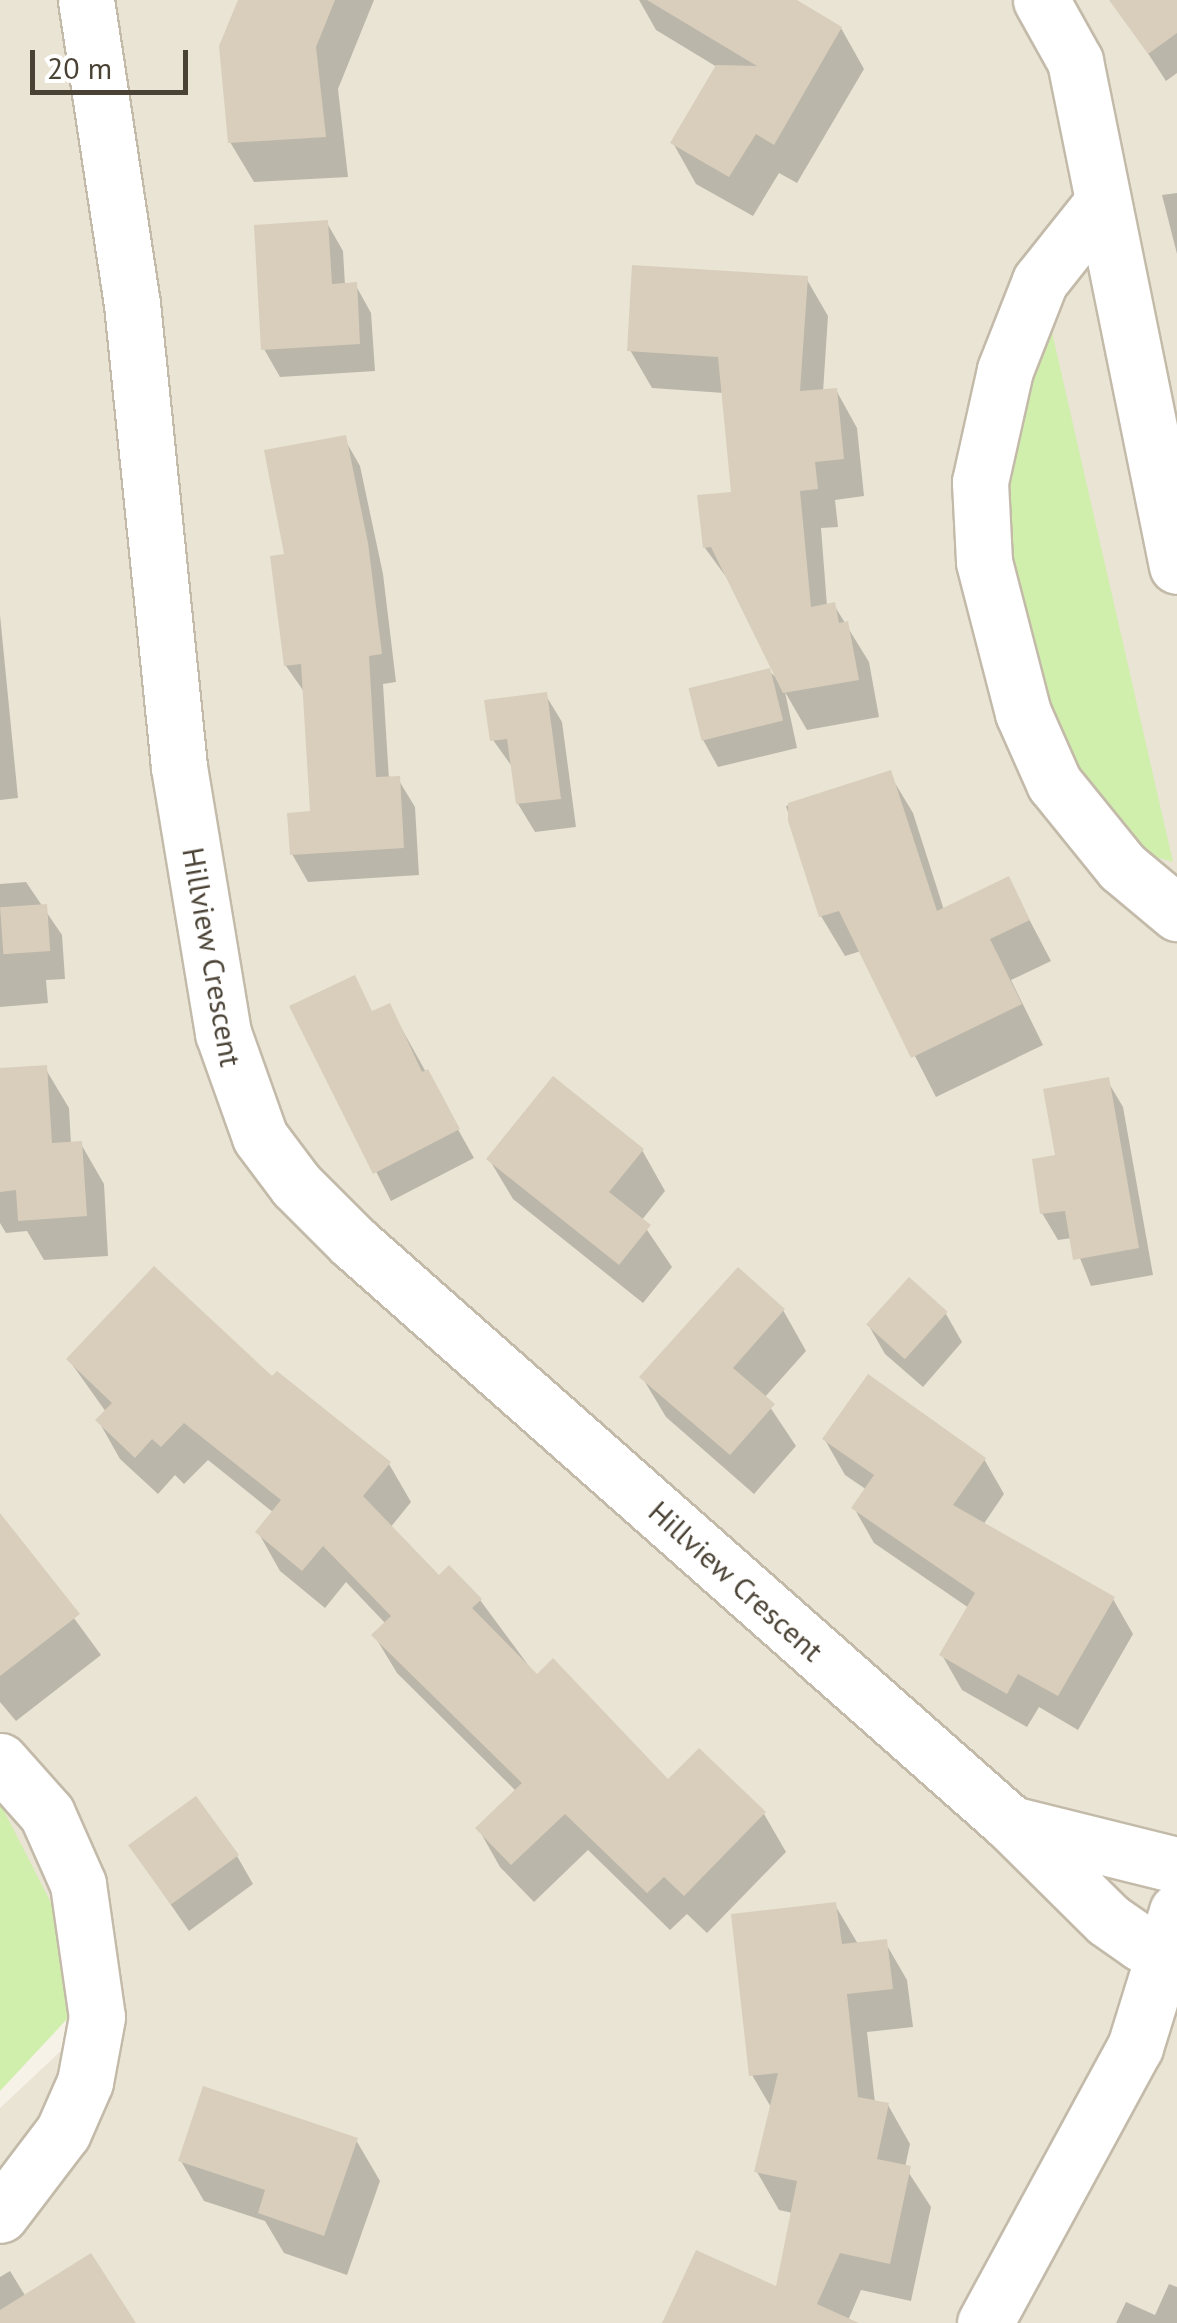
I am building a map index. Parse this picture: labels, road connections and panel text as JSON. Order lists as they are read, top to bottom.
{
  "streets": {
    "street": ["Hillview Crescent"]
  },
  "scale_bar": "20 m"
}
